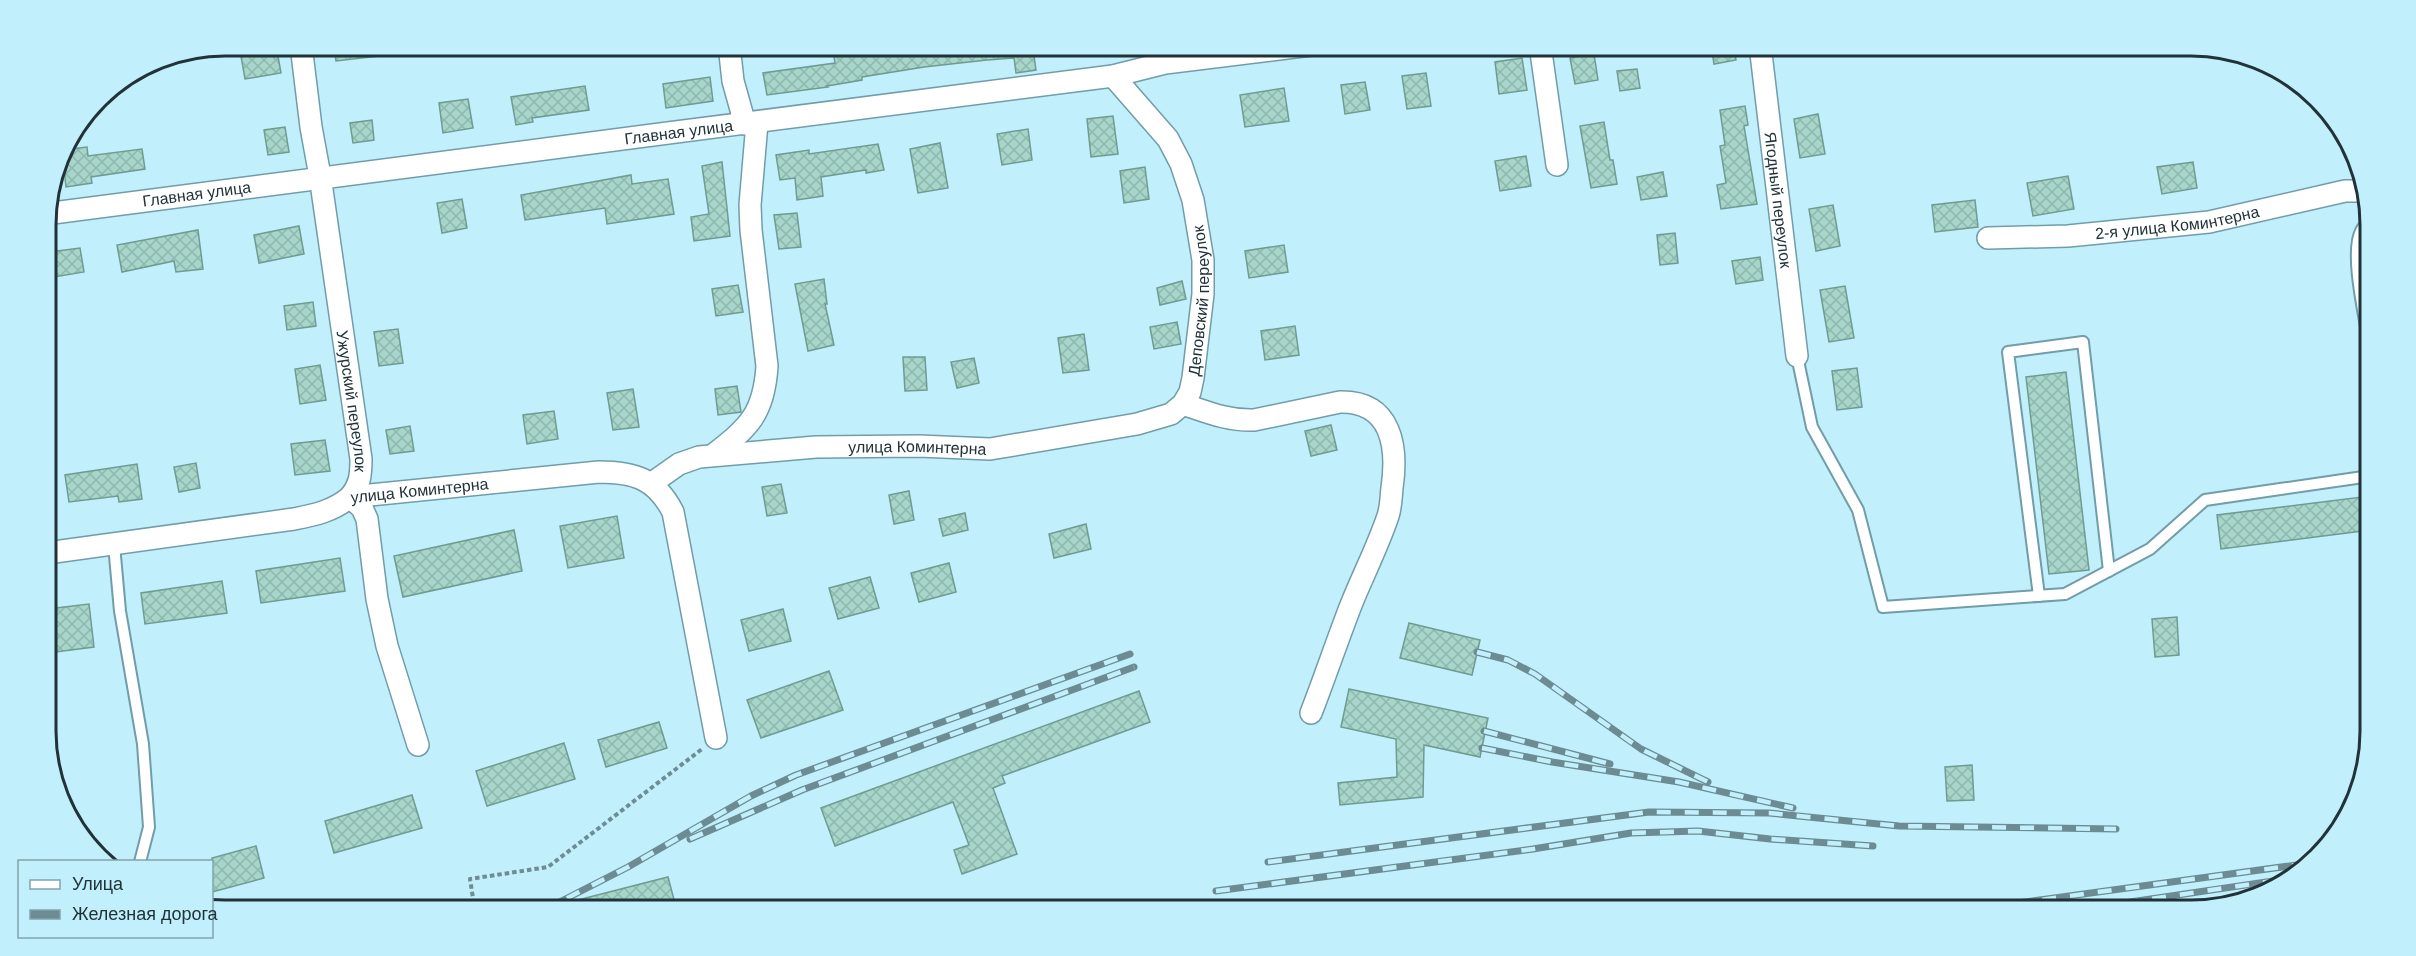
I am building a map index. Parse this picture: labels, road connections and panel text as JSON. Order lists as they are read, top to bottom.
{
  "streets": {
    "street": [
      "Главная улица",
      "Ягодный переулок",
      "2-я улица Коминтерна",
      "Деповский переулок",
      "Ужурский переулок",
      "улица Коминтерна"
    ]
  },
  "crossings": [
    ["Главная улица", "Деповский переулок"],
    ["Главная улица", "Ужурский переулок"],
    ["Деповский переулок", "улица Коминтерна"],
    ["Ужурский переулок", "улица Коминтерна"]
  ],
  "legend": ["Улица", "Железная дорога"]
}
